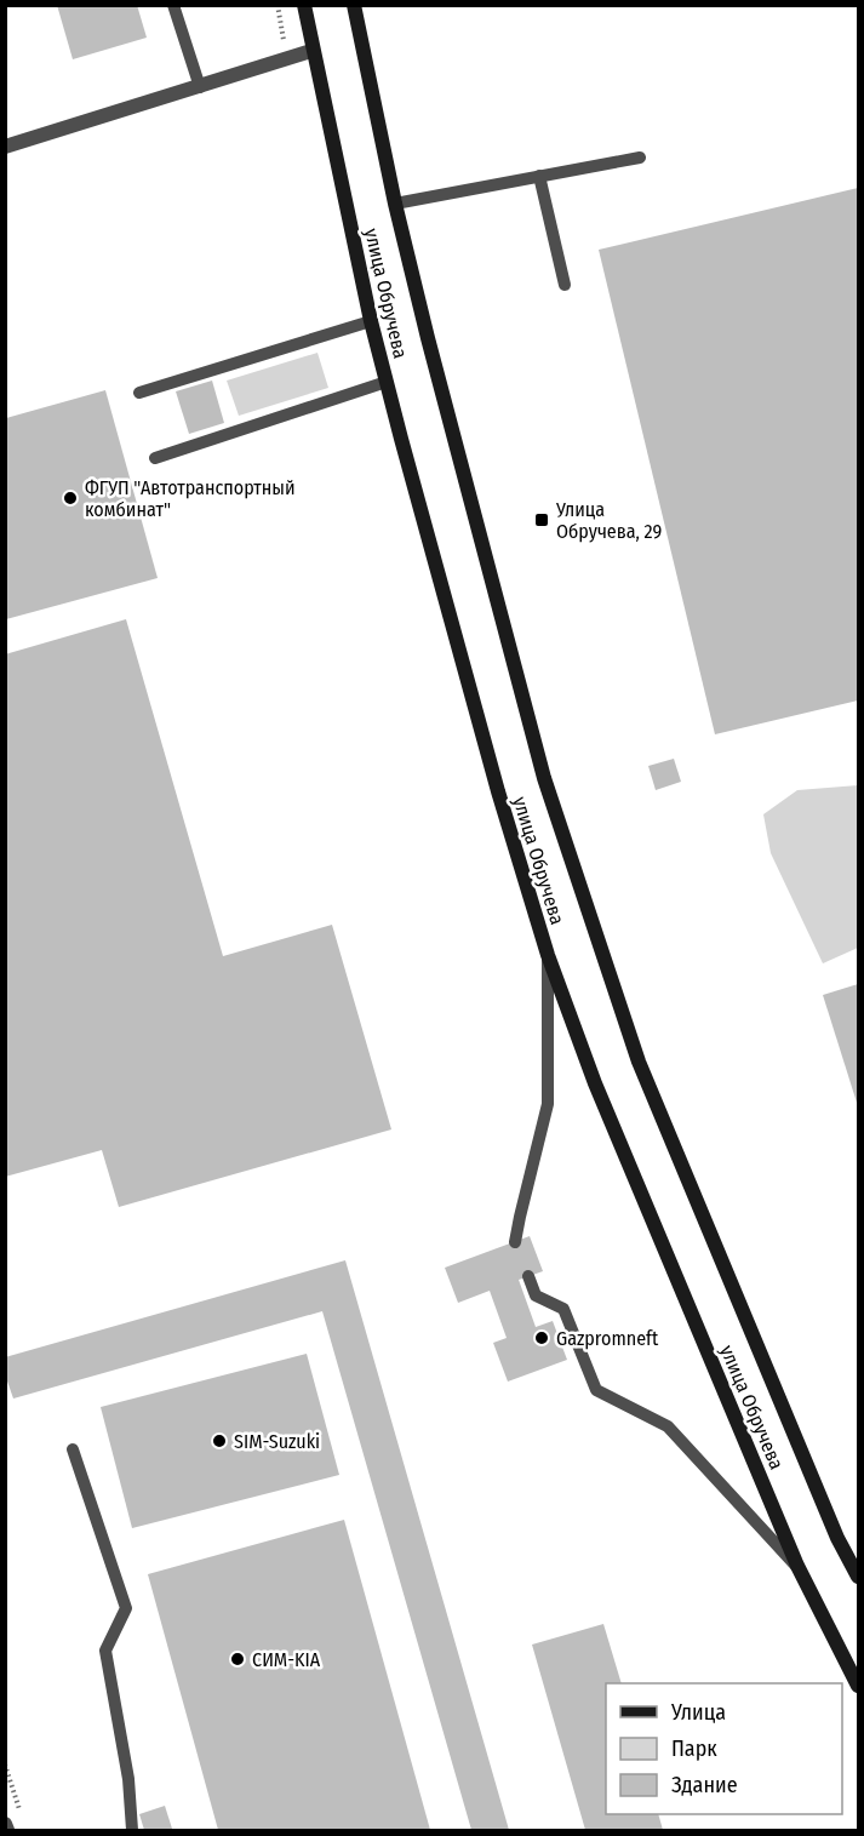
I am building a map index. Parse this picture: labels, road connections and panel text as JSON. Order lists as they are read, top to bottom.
{
  "streets": {
    "main road": ["улица Обручева"]
  },
  "places": {
    "other": [
      "ФГУП \"Автотранспортный комбинат\"",
      "Gazpromneft",
      "SIM-Suzuki",
      "СИМ-KIA"
    ],
    "transit": ["Улица Обручева, 29"]
  },
  "legend": ["Улица", "Парк", "Здание"]
}
